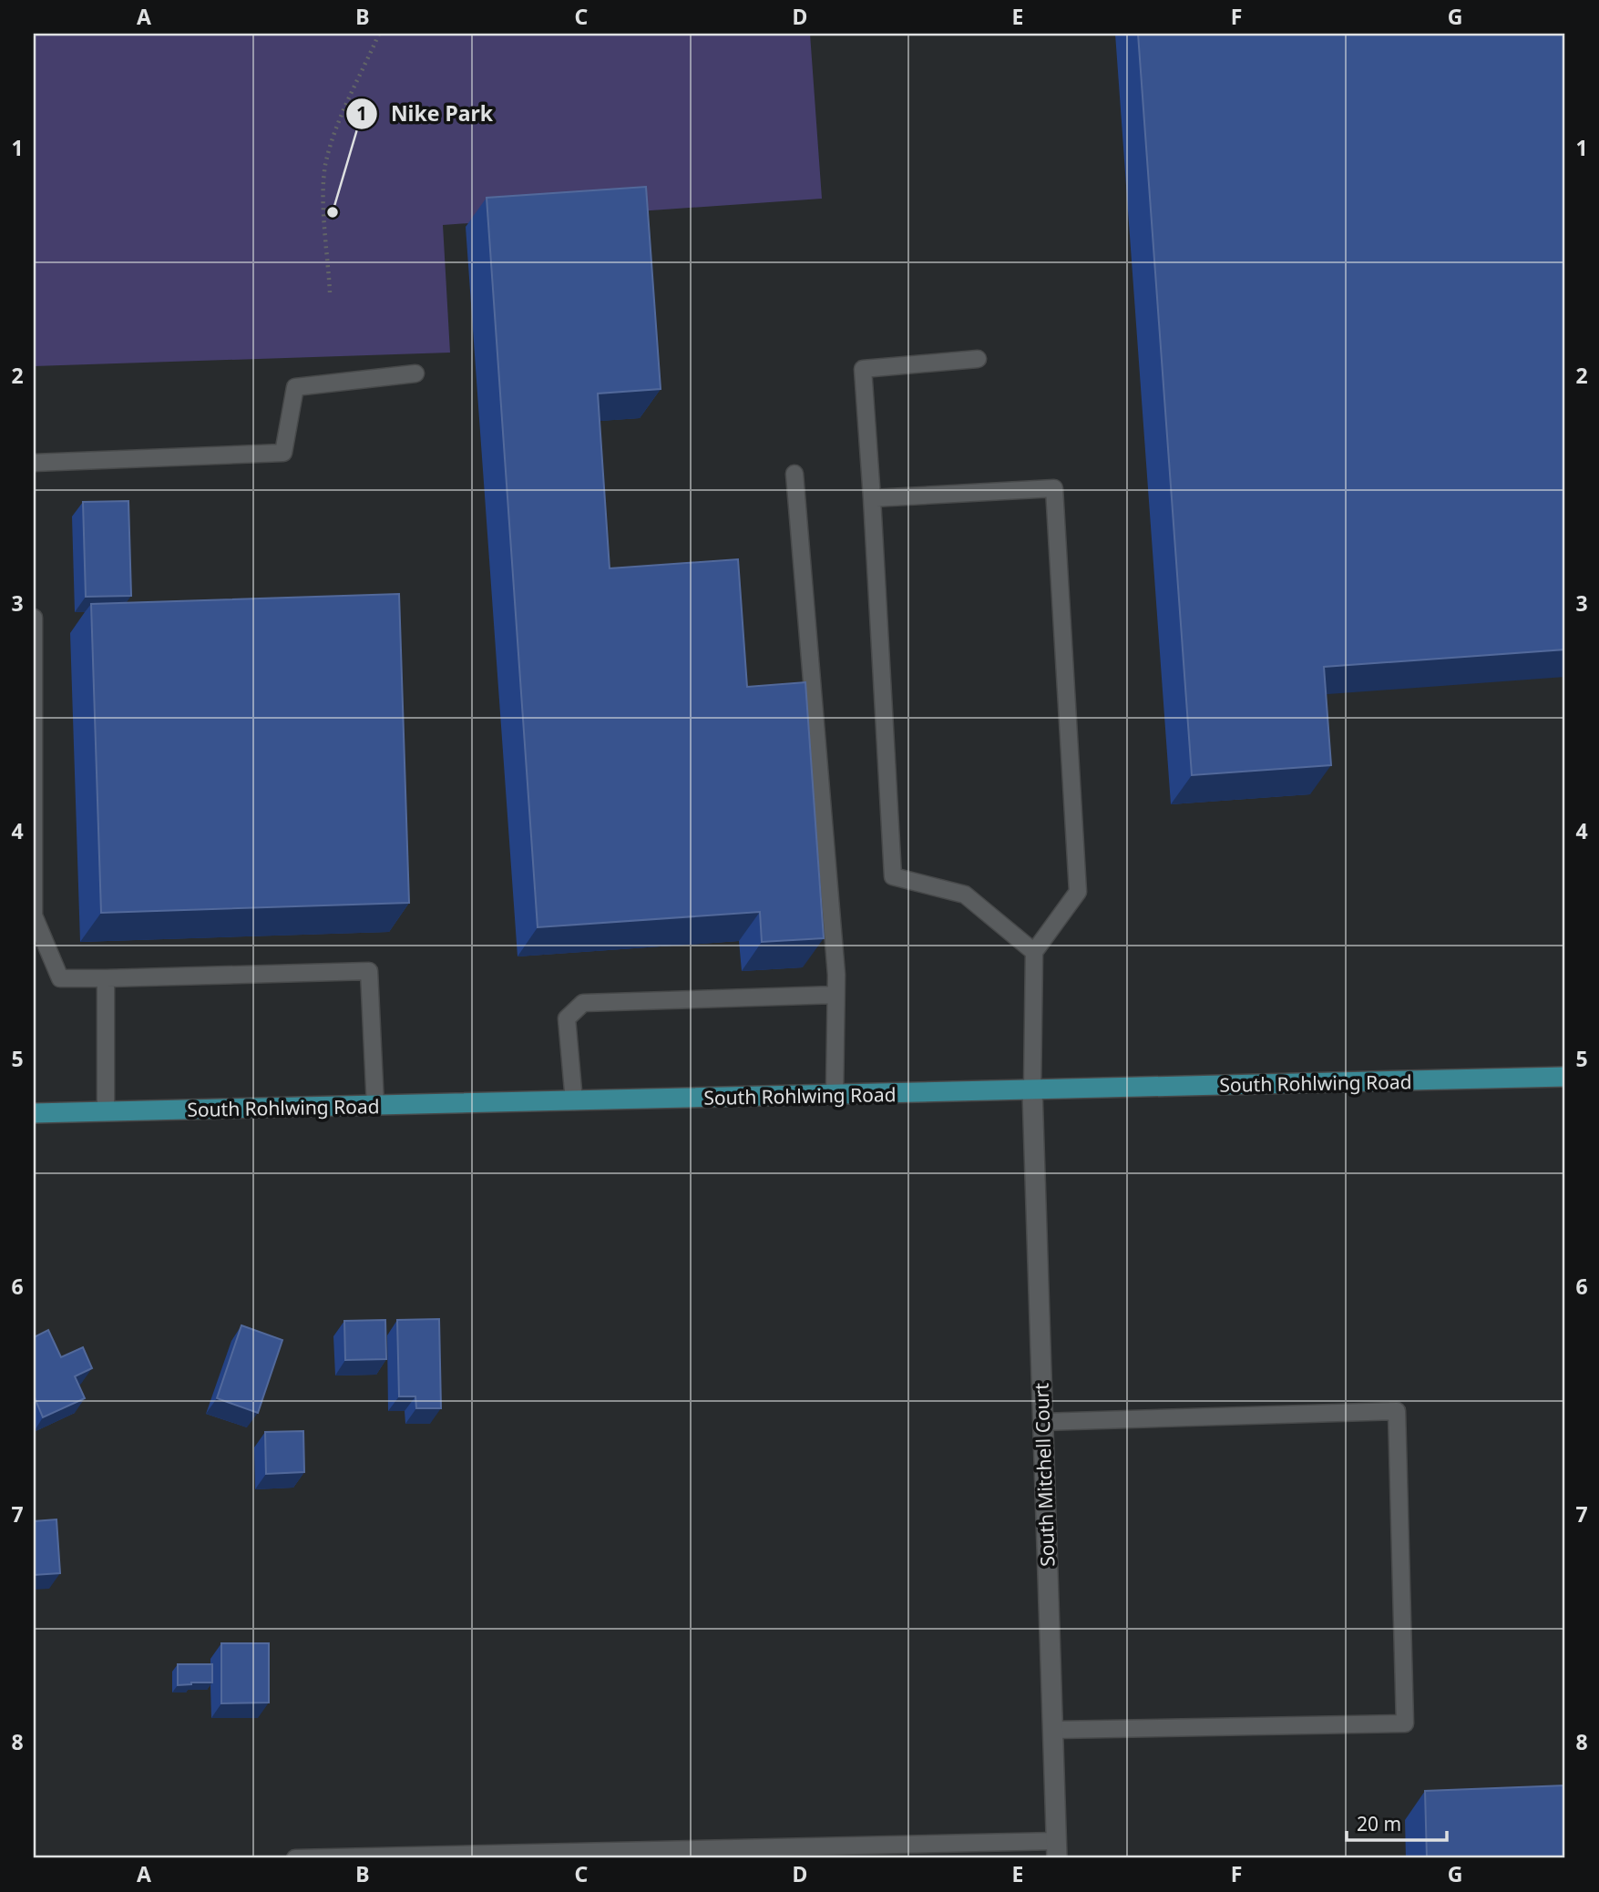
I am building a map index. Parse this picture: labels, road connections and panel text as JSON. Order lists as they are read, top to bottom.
{
  "streets": {
    "main road": ["South Rohlwing Road"],
    "street": ["South Mitchell Court"]
  },
  "crossings": [
    ["South Rohlwing Road", "South Mitchell Court"]
  ],
  "places": ["Nike Park"],
  "scale_bar": "20 m",
  "grid": {
    "columns": [
      "A",
      "B",
      "C",
      "D",
      "E",
      "F",
      "G"
    ],
    "rows": [
      "1",
      "2",
      "3",
      "4",
      "5",
      "6",
      "7",
      "8"
    ]
  }
}
